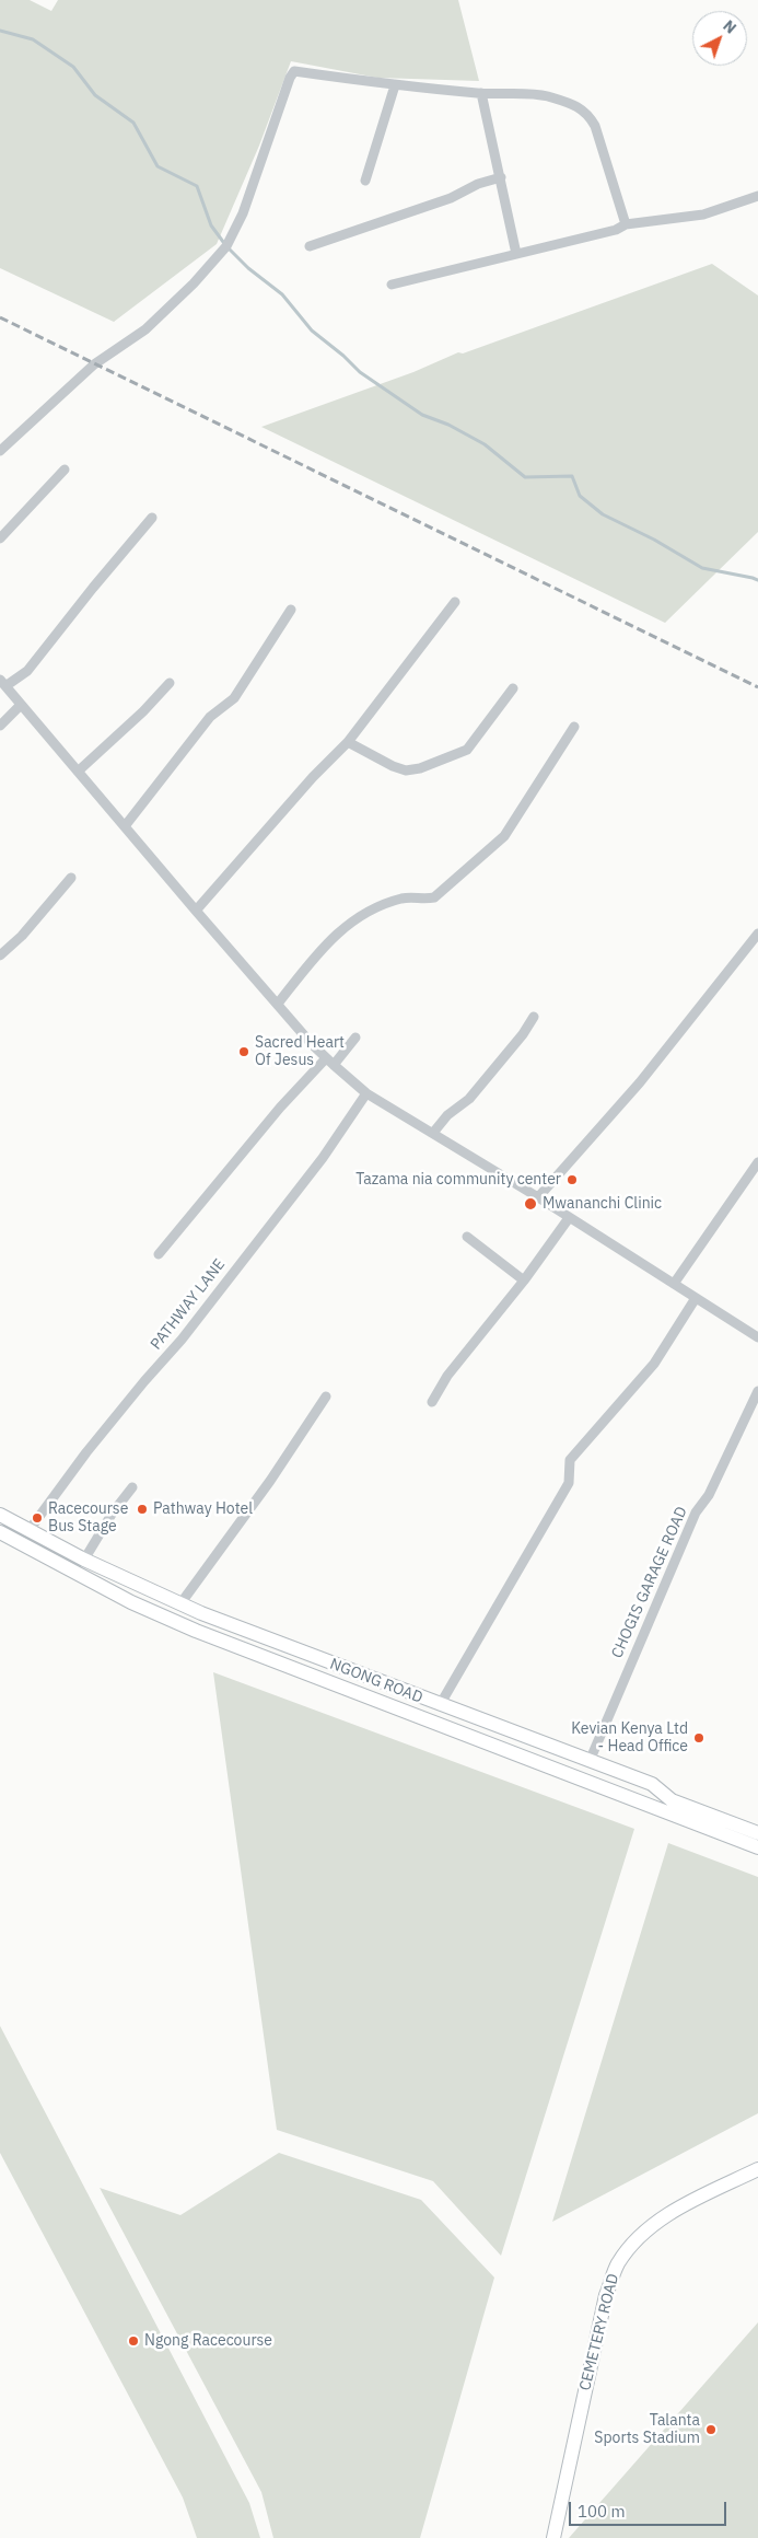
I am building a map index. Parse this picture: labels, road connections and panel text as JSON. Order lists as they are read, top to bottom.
{
  "streets": {
    "main road": ["NGONG ROAD", "CEMETERY ROAD"],
    "street": ["PATHWAY LANE", "CHOGIS GARAGE ROAD"]
  },
  "crossings": [
    ["PATHWAY LANE", "NGONG ROAD"],
    ["CHOGIS GARAGE ROAD", "NGONG ROAD"]
  ],
  "places": [
    "Sacred Heart Of Jesus",
    "Tazama nia community center",
    "Mwananchi Clinic",
    "Pathway Hotel",
    "Racecourse Bus Stage",
    "Kevian Kenya Ltd - Head Office",
    "Ngong Racecourse",
    "Talanta Sports Stadium"
  ],
  "scale_bar": "100 m",
  "north": "top right"
}
